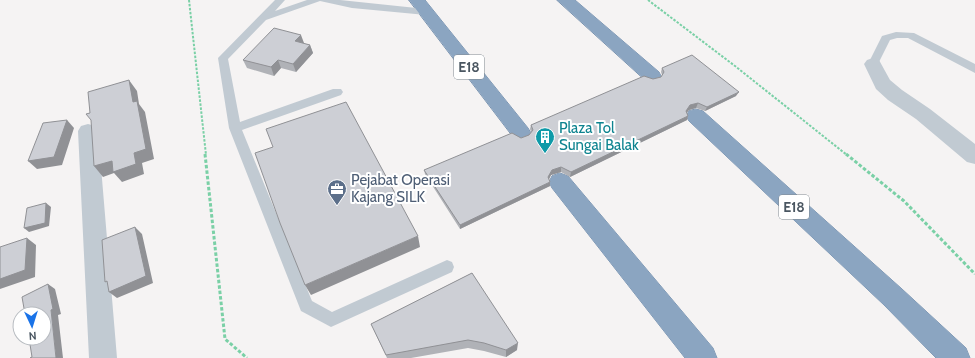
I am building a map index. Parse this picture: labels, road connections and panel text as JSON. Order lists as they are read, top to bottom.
{
  "streets": {
    "highway": ["E18"]
  },
  "places": {
    "building": ["Plaza Tol Sungai Balak"],
    "office": ["Pejabat Operasi Kajang SILK"]
  },
  "north": "bottom"
}
